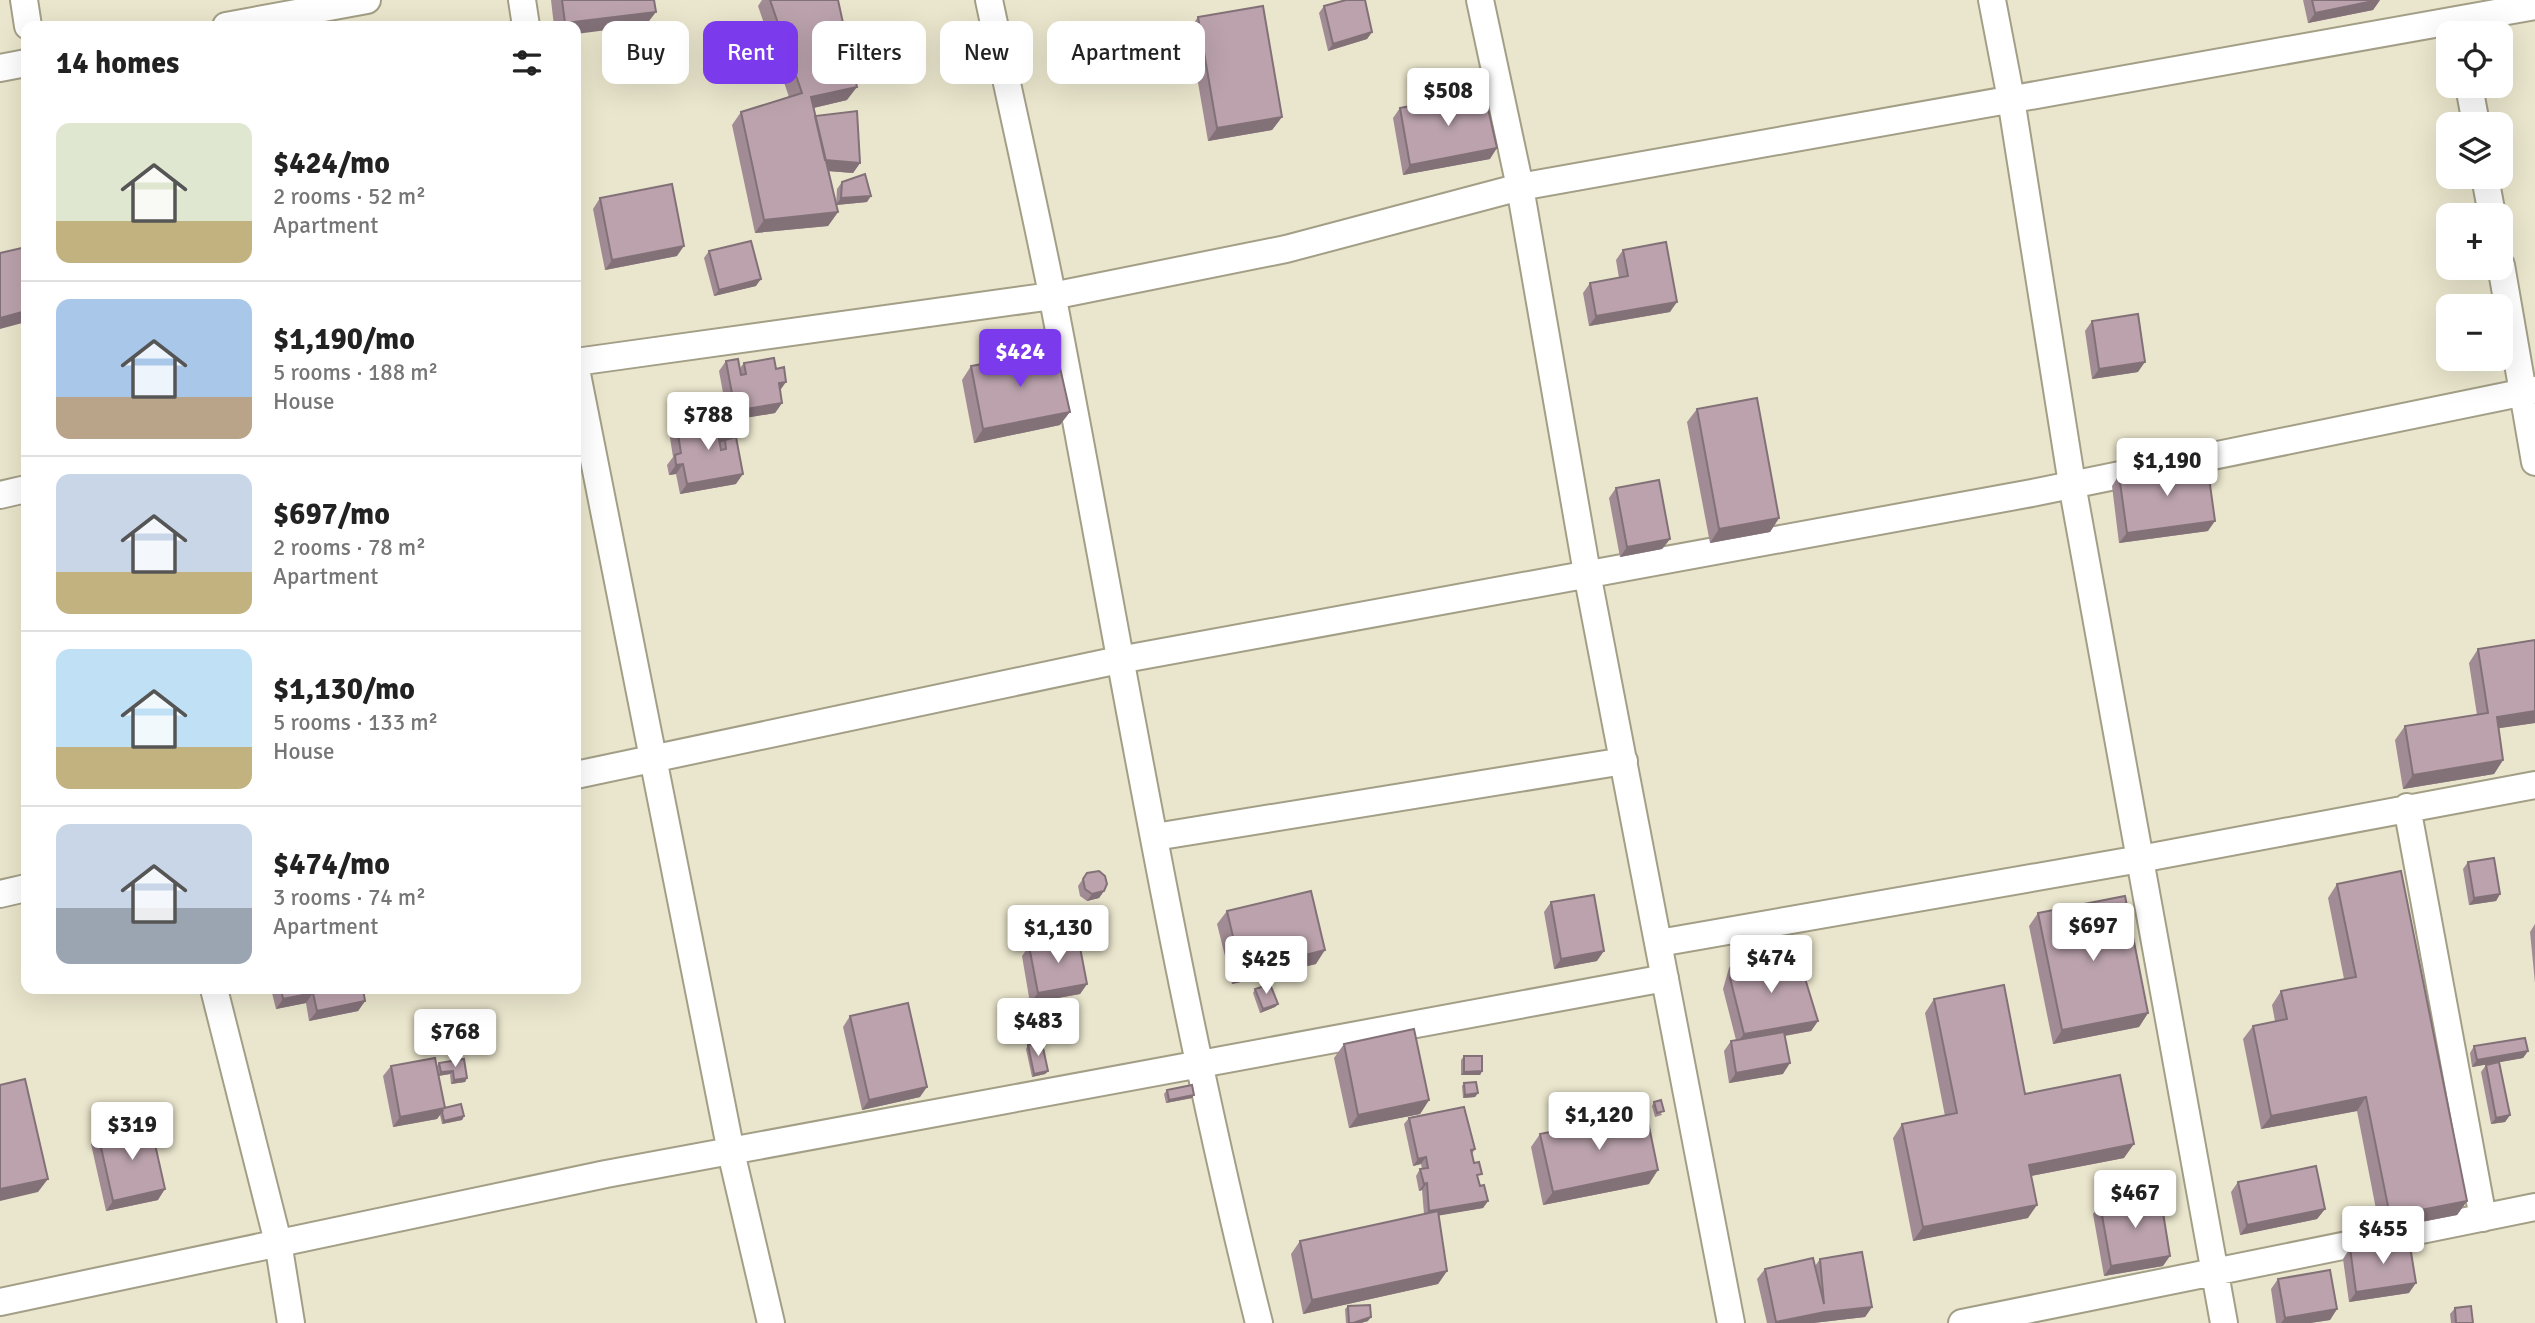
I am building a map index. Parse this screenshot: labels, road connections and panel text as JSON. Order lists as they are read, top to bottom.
{
  "page": {
    "map_buttons": ["+", "−"],
    "chip": [
      "Buy",
      "Rent",
      "Filters",
      "New",
      "Apartment"
    ],
    "heading": "14 homes",
    "price": [
      "$508",
      "$424",
      "$788",
      "$1,190",
      "$697",
      "$1,130",
      "$474",
      "$425",
      "$483",
      "$768",
      "$1,120",
      "$319",
      "$467",
      "$455"
    ],
    "list": [
      {
        "name": "$424/mo",
        "note": "2 rooms · 52 m² · Apartment"
      },
      {
        "name": "$1,190/mo",
        "note": "5 rooms · 188 m² · House"
      },
      {
        "name": "$697/mo",
        "note": "2 rooms · 78 m² · Apartment"
      },
      {
        "name": "$1,130/mo",
        "note": "5 rooms · 133 m² · House"
      },
      {
        "name": "$474/mo",
        "note": "3 rooms · 74 m² · Apartment"
      }
    ]
  }
}
